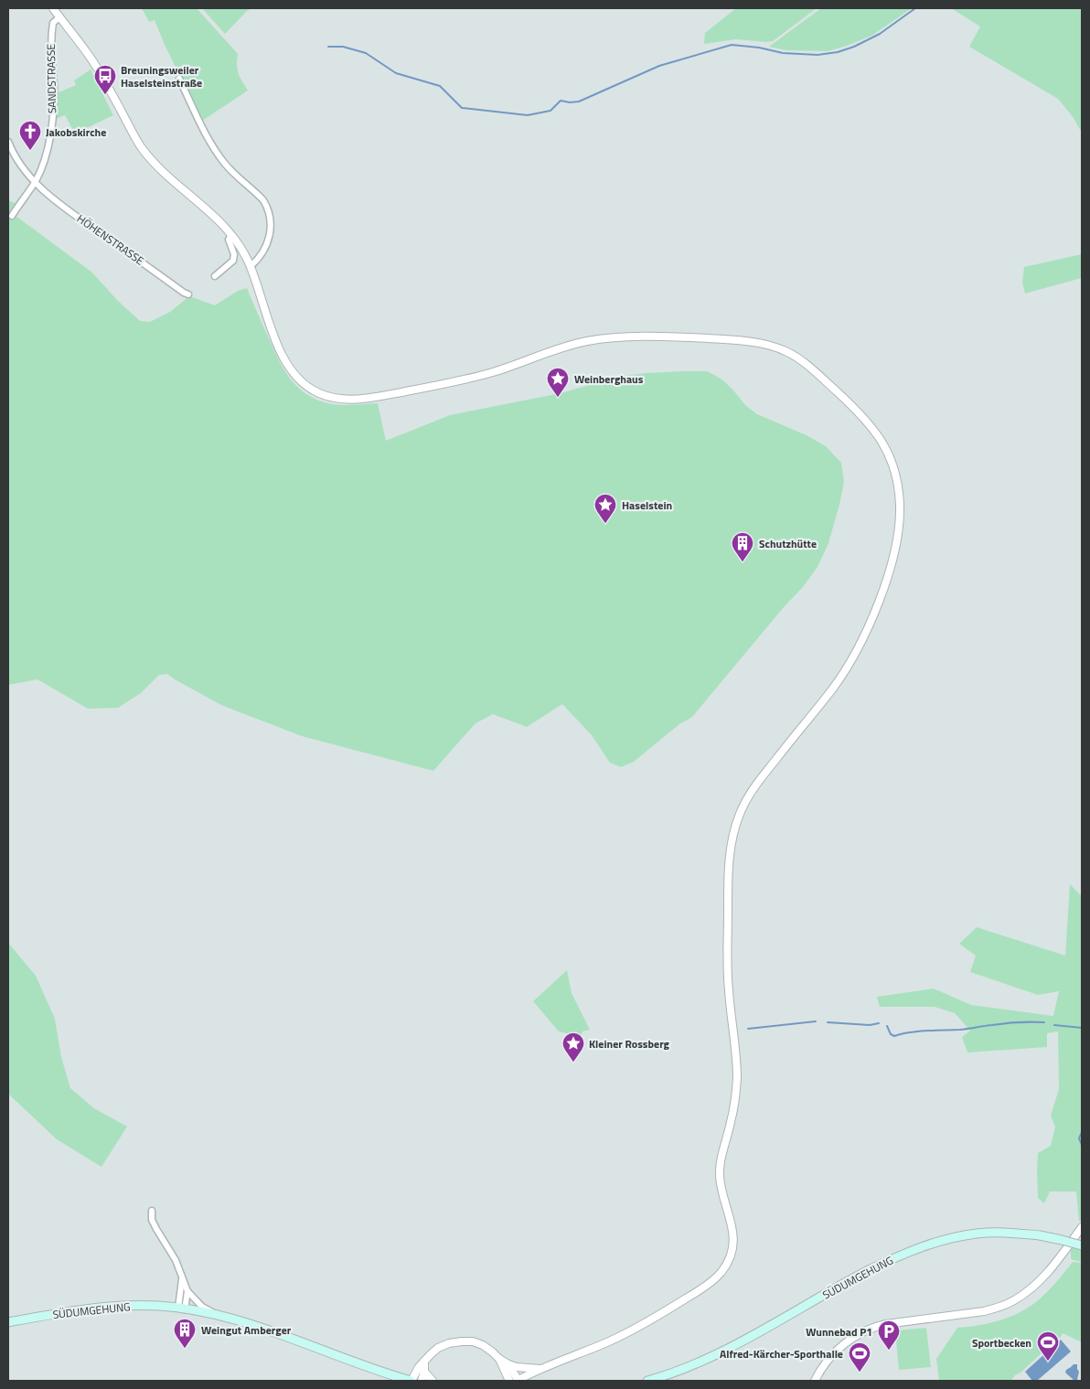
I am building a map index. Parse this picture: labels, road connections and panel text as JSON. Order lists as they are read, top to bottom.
{
  "streets": {
    "main road": ["SÜDUMGEHUNG"],
    "street": ["SANDSTRASSE", "HÖHENSTRASSE"]
  },
  "crossings": [
    ["SANDSTRASSE", "HÖHENSTRASSE"]
  ],
  "places": {
    "bus stop": ["Breuningsweiler Haselsteinstraße"],
    "church": ["Jakobskirche"],
    "place": ["Weinberghaus", "Haselstein", "Kleiner Rossberg"],
    "building": ["Schutzhütte", "Weingut Amberger"],
    "parking": ["Wunnebad P1"],
    "sports": ["Sportbecken", "Alfred-Kärcher-Sporthalle"]
  }
}
